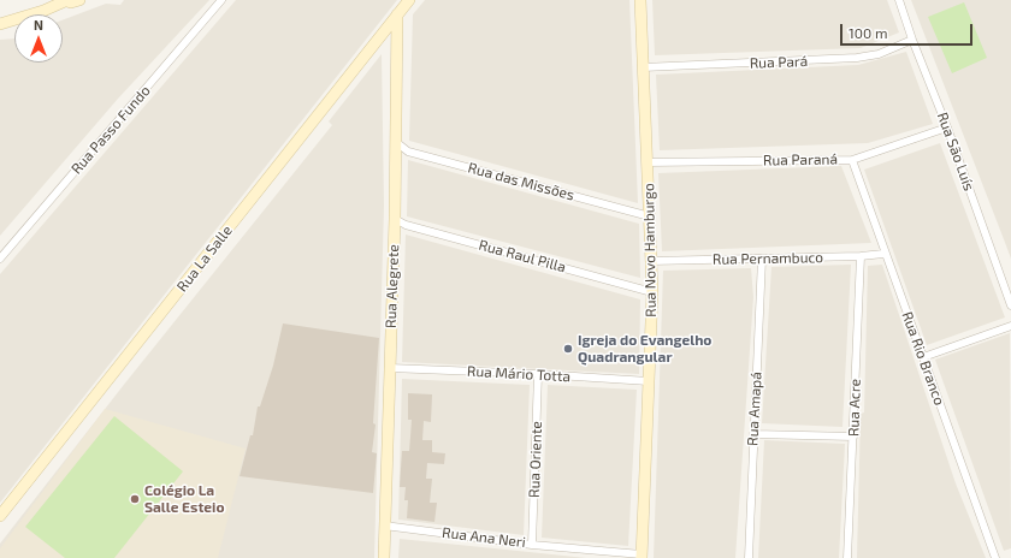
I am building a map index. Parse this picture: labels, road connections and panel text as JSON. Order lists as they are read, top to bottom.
{
  "streets": {
    "street": [
      "Rua Pará",
      "Rua Passo Fundo",
      "Rua São Luís",
      "Rua Paraná",
      "Rua das Missões",
      "Rua Novo Hamburgo",
      "Rua Raul Pilla",
      "Rua La Salle",
      "Rua Pernambuco",
      "Rua Alegrete",
      "Rua Rio Branco",
      "Rua Mário Totta",
      "Rua Acre",
      "Rua Amapá",
      "Rua Oriente",
      "Rua Ana Neri"
    ]
  },
  "crossings": [
    ["Rua Pará", "Rua São Luís"],
    ["Rua Pará", "Rua Novo Hamburgo"],
    ["Rua São Luís", "Rua Paraná"],
    ["Rua Paraná", "Rua Novo Hamburgo"],
    ["Rua Paraná", "Rua Rio Branco"],
    ["Rua das Missões", "Rua Novo Hamburgo"],
    ["Rua das Missões", "Rua Alegrete"],
    ["Rua Novo Hamburgo", "Rua Raul Pilla"],
    ["Rua Novo Hamburgo", "Rua Pernambuco"],
    ["Rua Novo Hamburgo", "Rua Mário Totta"],
    ["Rua Novo Hamburgo", "Rua Ana Neri"],
    ["Rua Raul Pilla", "Rua Alegrete"],
    ["Rua La Salle", "Rua Alegrete"],
    ["Rua Pernambuco", "Rua Rio Branco"],
    ["Rua Pernambuco", "Rua Acre"],
    ["Rua Pernambuco", "Rua Amapá"],
    ["Rua Alegrete", "Rua Mário Totta"],
    ["Rua Alegrete", "Rua Ana Neri"],
    ["Rua Mário Totta", "Rua Oriente"],
    ["Rua Oriente", "Rua Ana Neri"]
  ],
  "places": ["Igreja do Evangelho Quadrangular", "Colégio La Salle Esteio"],
  "scale_bar": "100 m",
  "north": "top"
}
